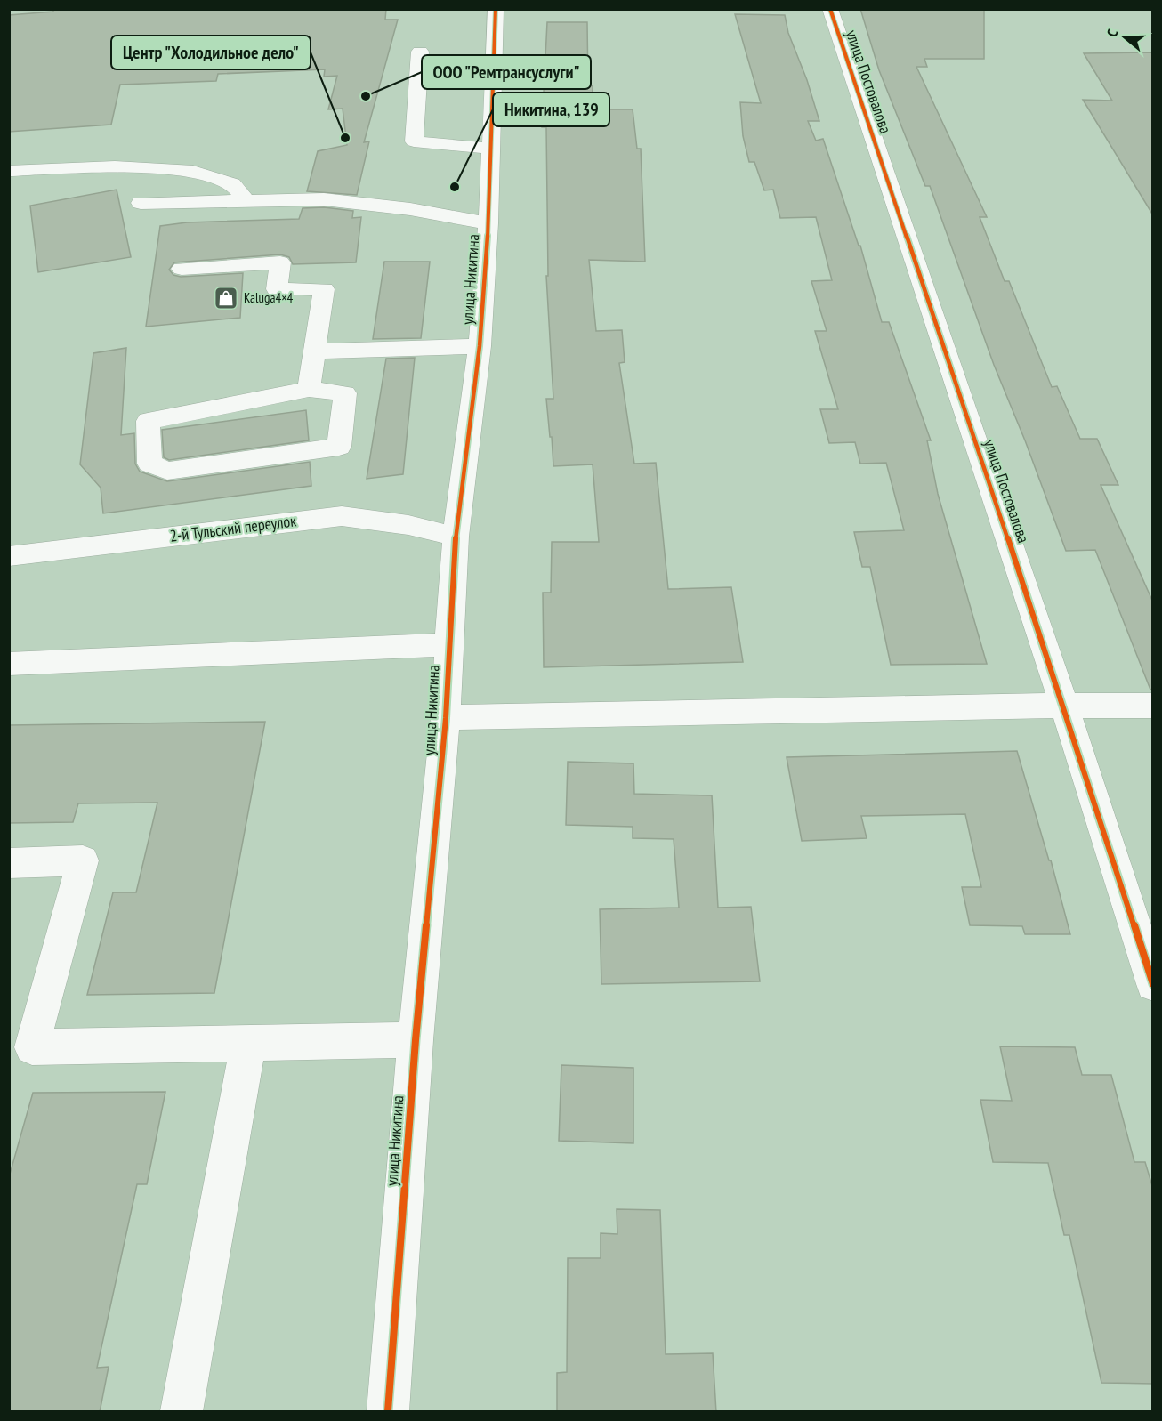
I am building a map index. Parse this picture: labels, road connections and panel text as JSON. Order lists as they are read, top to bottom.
{
  "streets": {
    "street": ["улица Постовалова", "улица Никитина", "2-й Тульский переулок"]
  },
  "crossings": [
    ["улица Никитина", "2-й Тульский переулок"]
  ],
  "places": {
    "other": ["ООО \"Ремтрансуслуги\"", "Центр \"Холодильное дело\"", "Никитина, 139"],
    "shop": ["Kaluga4×4"]
  },
  "north": "left"
}
